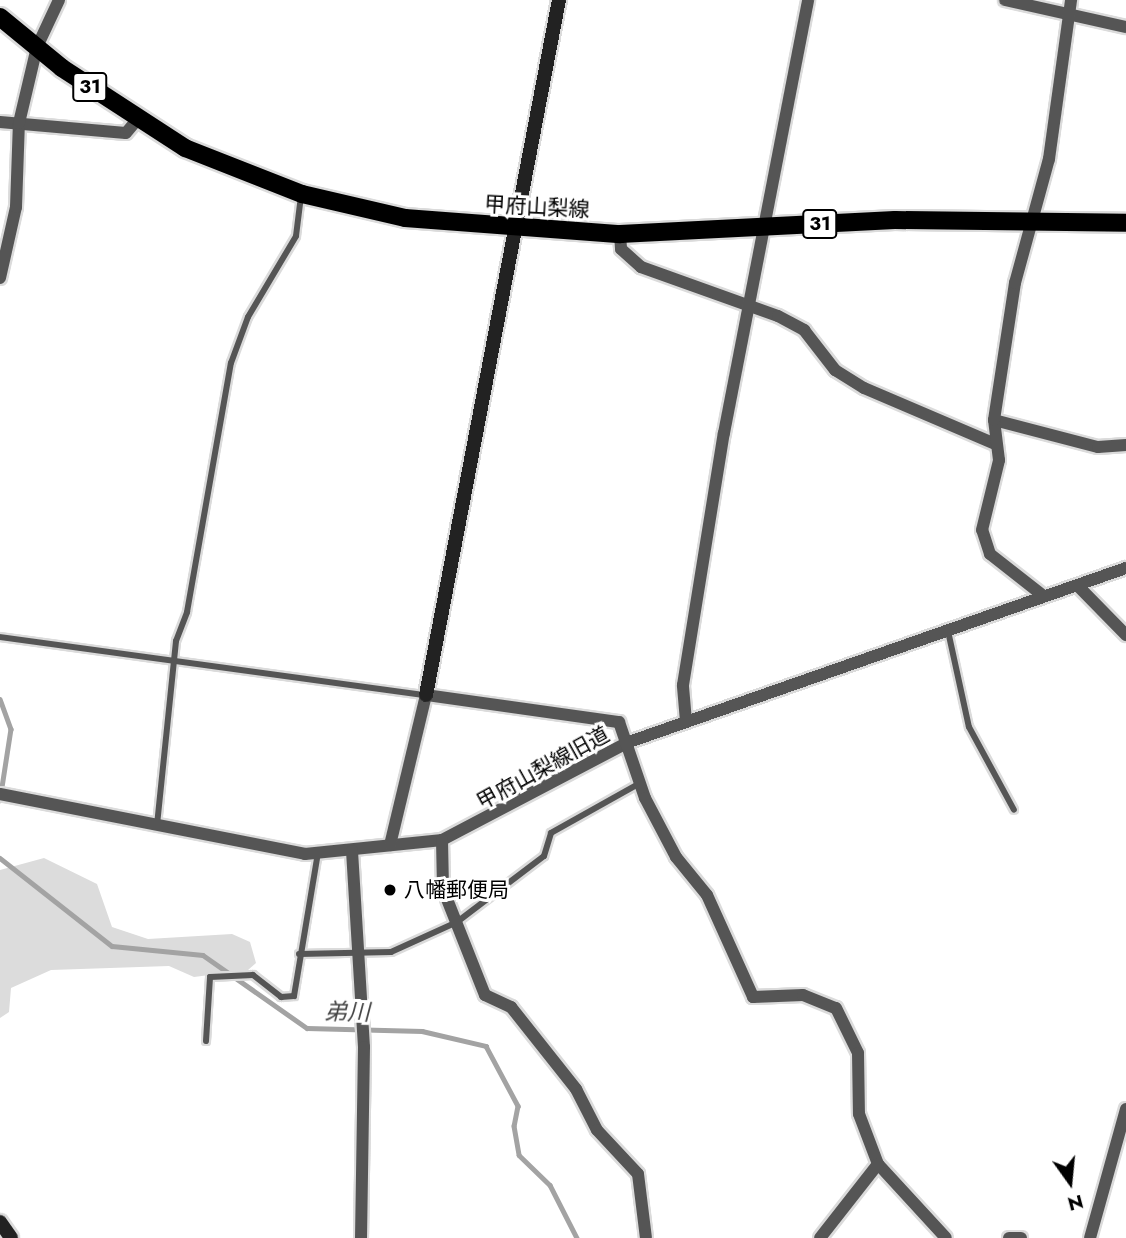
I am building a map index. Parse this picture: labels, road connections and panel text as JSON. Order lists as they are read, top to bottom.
{
  "streets": {
    "main road": ["31", "甲府山梨線"],
    "street": ["甲府山梨線旧道"]
  },
  "water": ["弟川"],
  "places": ["八幡郵便局"],
  "north": "bottom"
}
